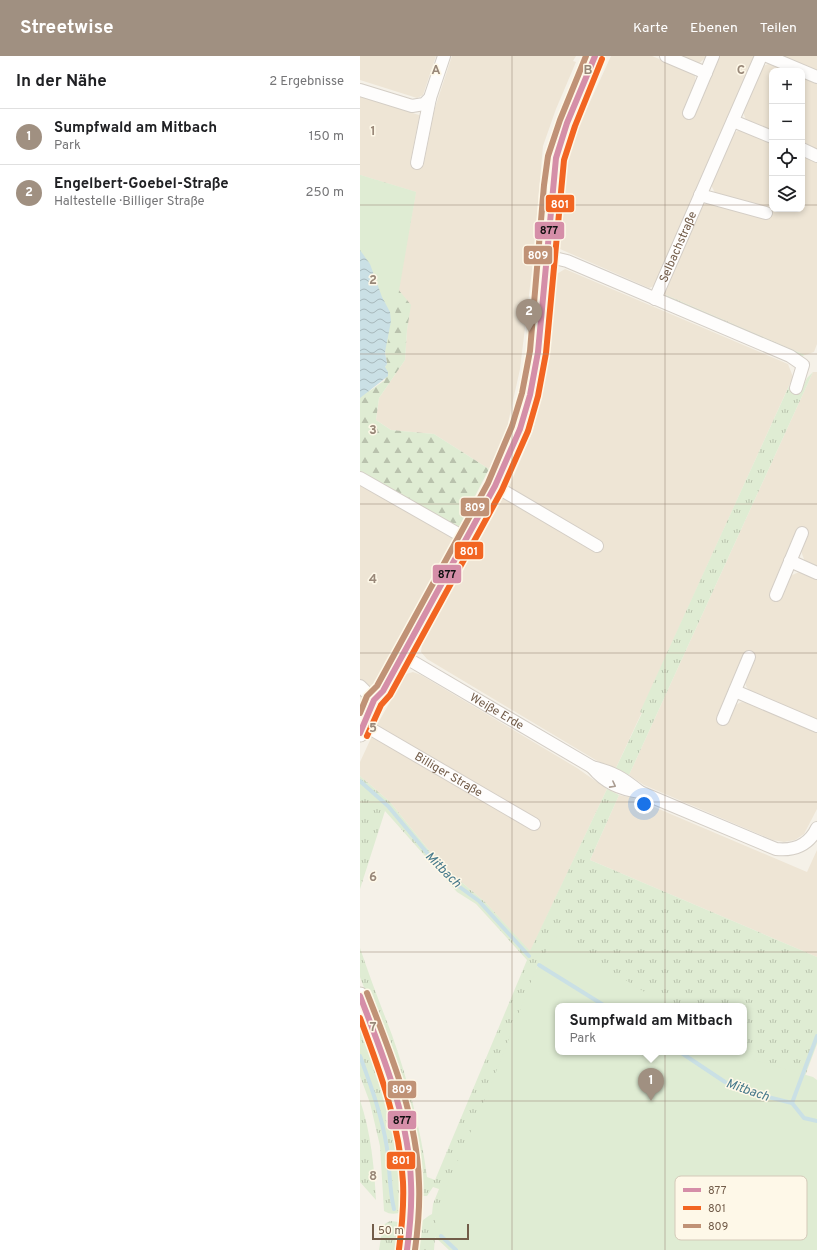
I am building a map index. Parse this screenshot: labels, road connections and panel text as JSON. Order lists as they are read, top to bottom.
{
  "streets": {
    "street": ["Selbachstraße", "Weiße Erde", "Billiger Straße"]
  },
  "crossings": [
    ["Weiße Erde", "Billiger Straße"]
  ],
  "water": ["Mitbach"],
  "lines": ["transit line 877", "transit line 809", "transit line 801"],
  "legend": ["877", "801", "809"],
  "scale_bar": "50 m",
  "page": {
    "header": "Streetwise",
    "nav": ["Karte", "Ebenen", "Teilen"],
    "heading": ["In der Nähe", "2 Ergebnisse"],
    "map_buttons": ["+", "−"],
    "list": [
      {
        "mark": "1",
        "name": "Sumpfwald am Mitbach",
        "note": "Park",
        "value": "150 m"
      },
      {
        "mark": "2",
        "name": "Engelbert-Goebel-Straße",
        "note": "Haltestelle · Billiger Straße",
        "value": "250 m"
      }
    ],
    "pins": ["2", "1"],
    "popup": ["Sumpfwald am Mitbach", "Park"],
    "scale": "50 m"
  },
  "grid": {
    "columns": ["A", "B", "C"],
    "rows": [
      "1",
      "2",
      "3",
      "4",
      "5",
      "6",
      "7",
      "8"
    ]
  }
}
